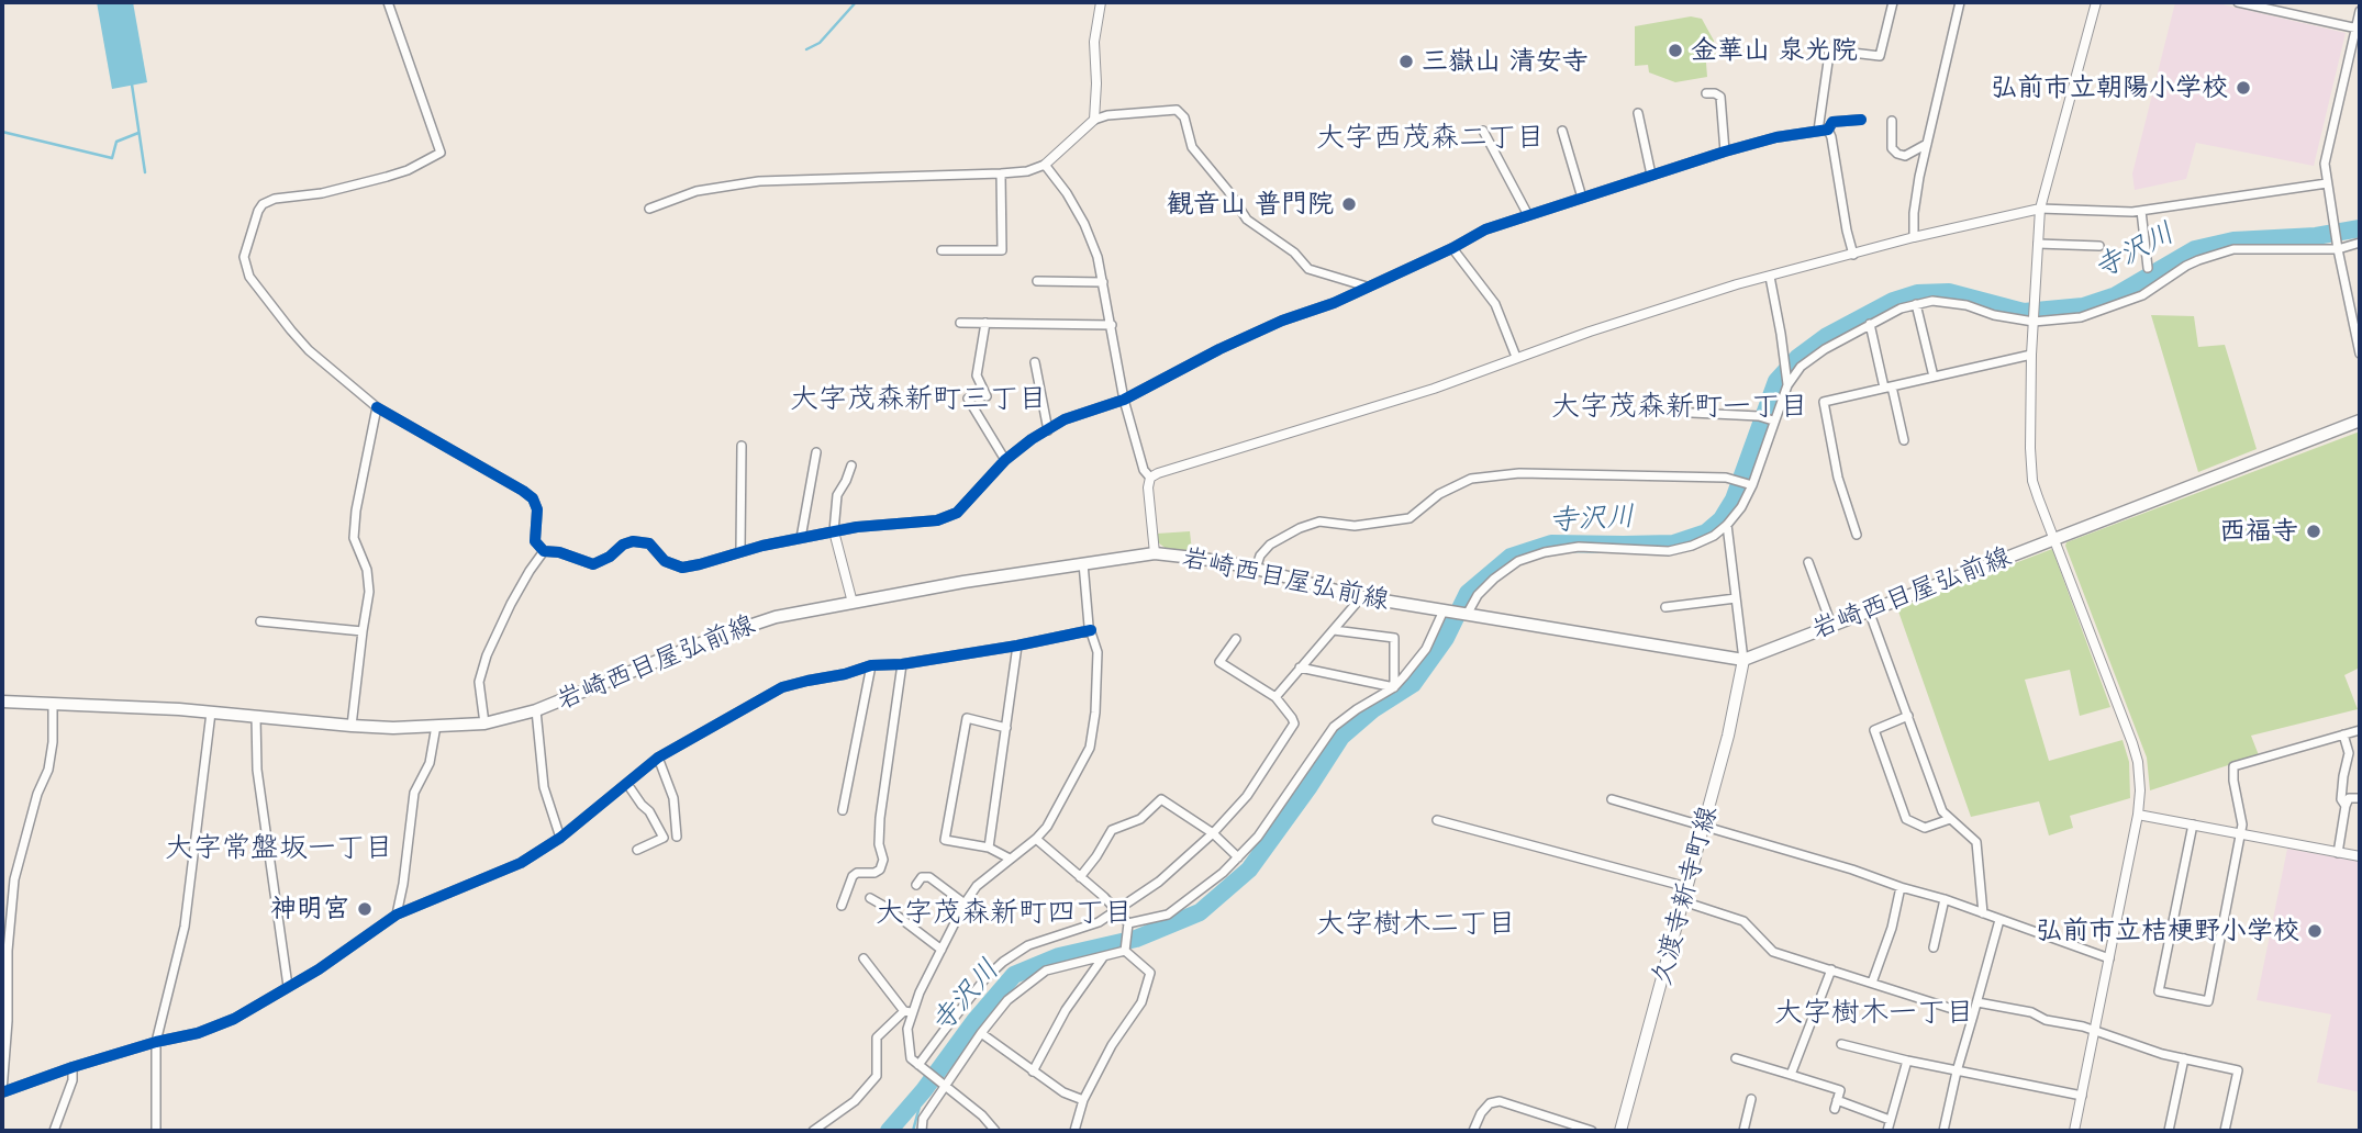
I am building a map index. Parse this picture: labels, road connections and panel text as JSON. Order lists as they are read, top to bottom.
{
  "streets": {
    "main road": ["岩崎西目屋弘前線", "久渡寺新寺町線"]
  },
  "crossings": [
    ["岩崎西目屋弘前線", "久渡寺新寺町線"]
  ],
  "districts": [
    "大字西茂森二丁目",
    "大字茂森新町三丁目",
    "大字茂森新町一丁目",
    "大字常盤坂一丁目",
    "大字茂森新町四丁目",
    "大字樹木二丁目",
    "大字樹木一丁目"
  ],
  "water": ["寺沢川"],
  "places": [
    "金華山 泉光院",
    "三嶽山 清安寺",
    "弘前市立朝陽小学校",
    "観音山 普門院",
    "西福寺",
    "神明宮",
    "弘前市立桔梗野小学校"
  ]
}
